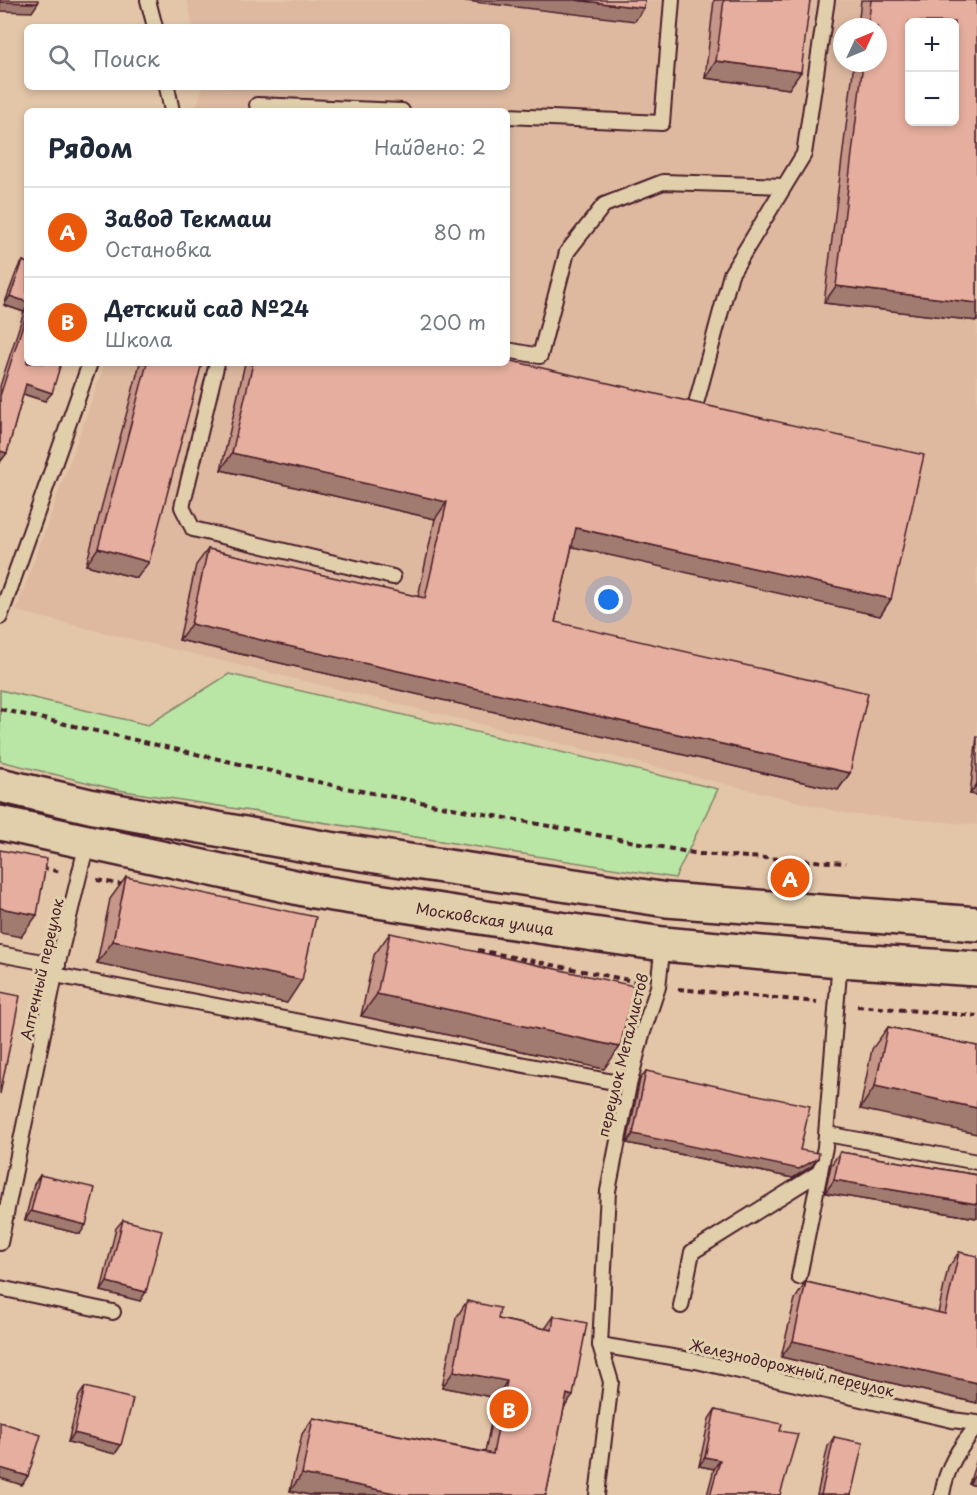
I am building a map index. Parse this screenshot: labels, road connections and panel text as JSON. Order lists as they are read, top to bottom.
{
  "streets": {
    "main road": ["Московская улица"],
    "lane": ["Аптечный переулок", "переулок Металлистов", "Железнодорожный переулок"]
  },
  "crossings": [
    ["Московская улица", "Аптечный переулок"],
    ["Московская улица", "переулок Металлистов"],
    ["переулок Металлистов", "Железнодорожный переулок"]
  ],
  "north": "top right",
  "page": {
    "map_buttons": ["+", "−"],
    "search": "Поиск",
    "heading": ["Рядом", "Найдено: 2"],
    "list": [
      {
        "mark": "A",
        "name": "Завод Текмаш",
        "note": "Остановка",
        "value": "80 m"
      },
      {
        "mark": "B",
        "name": "Детский сад №24",
        "note": "Школа",
        "value": "200 m"
      }
    ],
    "pins": ["A", "B"]
  }
}
